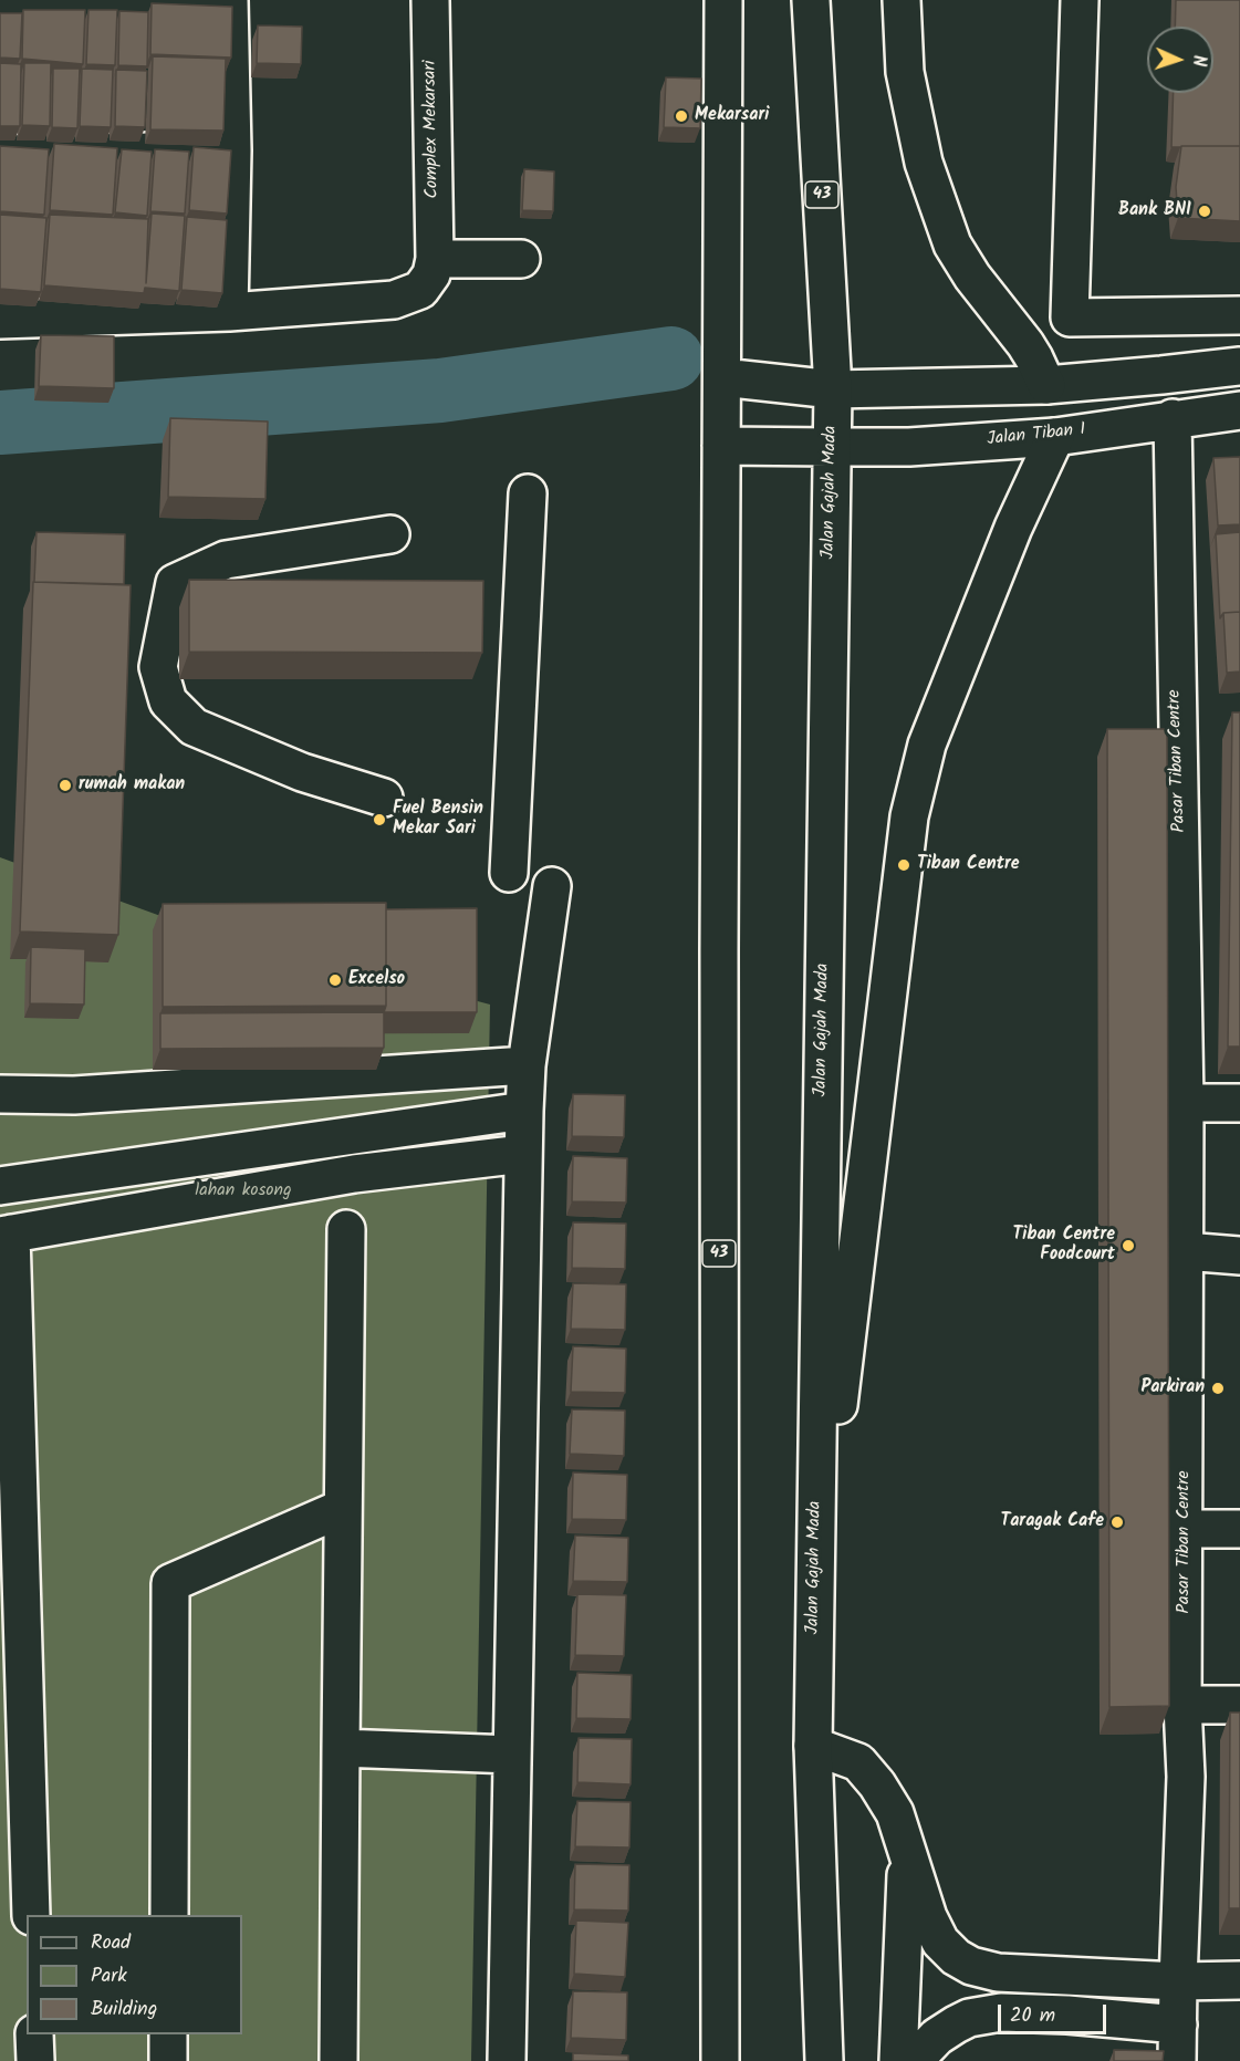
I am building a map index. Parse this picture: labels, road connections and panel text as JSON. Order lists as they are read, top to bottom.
{
  "streets": {
    "main road": [
      "Complex Mekarsari",
      "43",
      "Jalan Tiban I",
      "Jalan Gajah Mada",
      "Pasar Tiban Centre"
    ]
  },
  "crossings": [
    ["43", "Jalan Tiban I"],
    ["Jalan Tiban I", "Jalan Gajah Mada"],
    ["Jalan Tiban I", "Pasar Tiban Centre"]
  ],
  "parks": ["lahan kosong"],
  "places": [
    "Mekarsari",
    "Bank BNI",
    "rumah makan",
    "Fuel Bensin Mekar Sari",
    "Tiban Centre",
    "Excelso",
    "Tiban Centre Foodcourt",
    "Parkiran",
    "Taragak Cafe"
  ],
  "legend": ["Road", "Park", "Building"],
  "scale_bar": "20 m",
  "north": "right"
}
